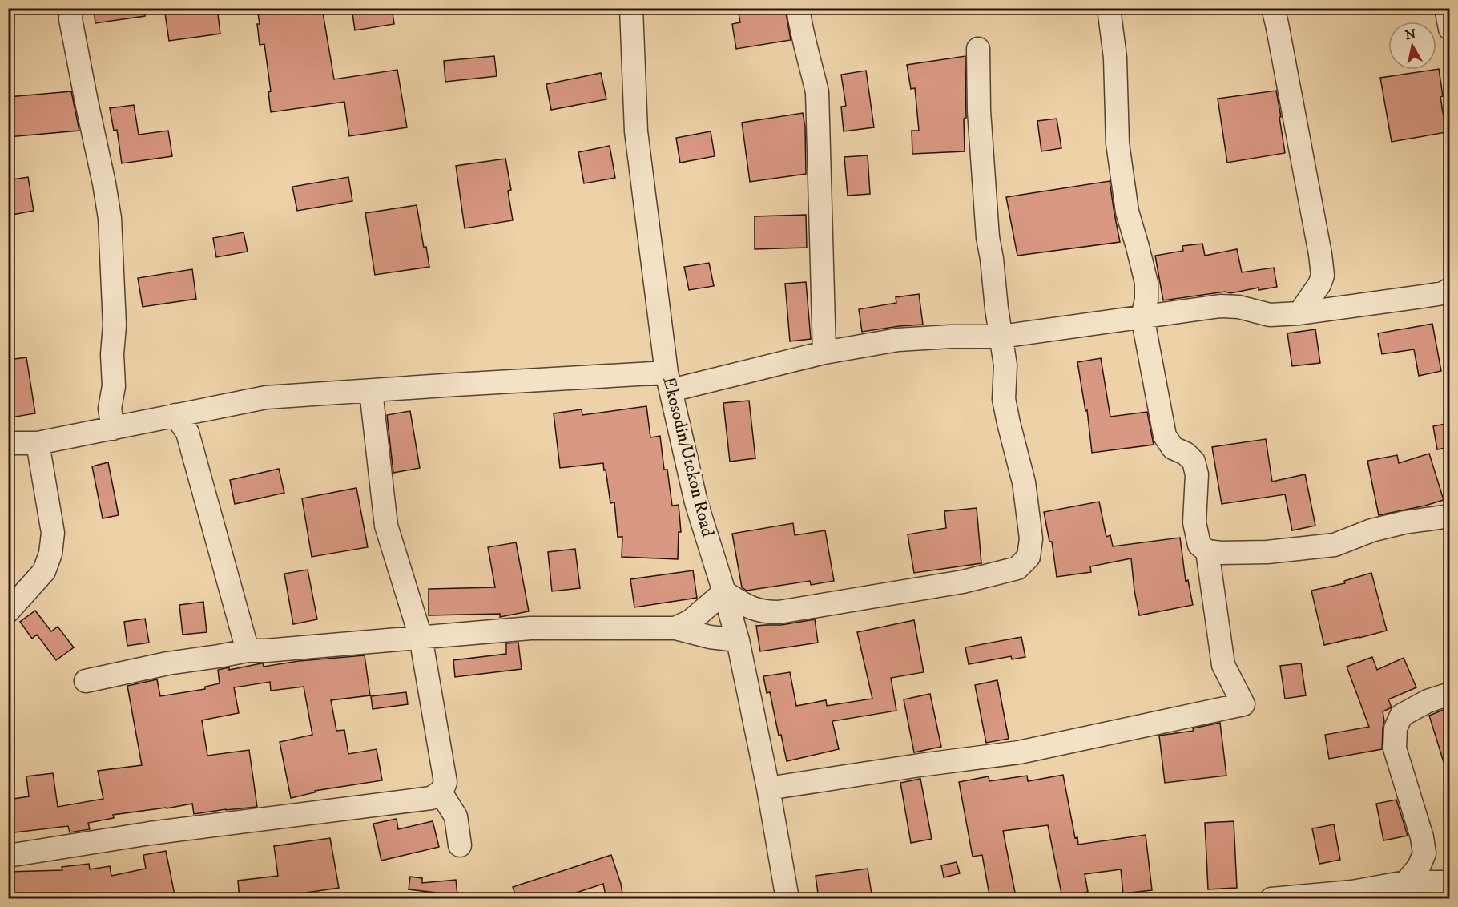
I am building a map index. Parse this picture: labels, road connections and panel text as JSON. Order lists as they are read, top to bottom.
{
  "streets": {
    "street": ["Ekosodin/Utekon Road"]
  },
  "north": "top"
}
